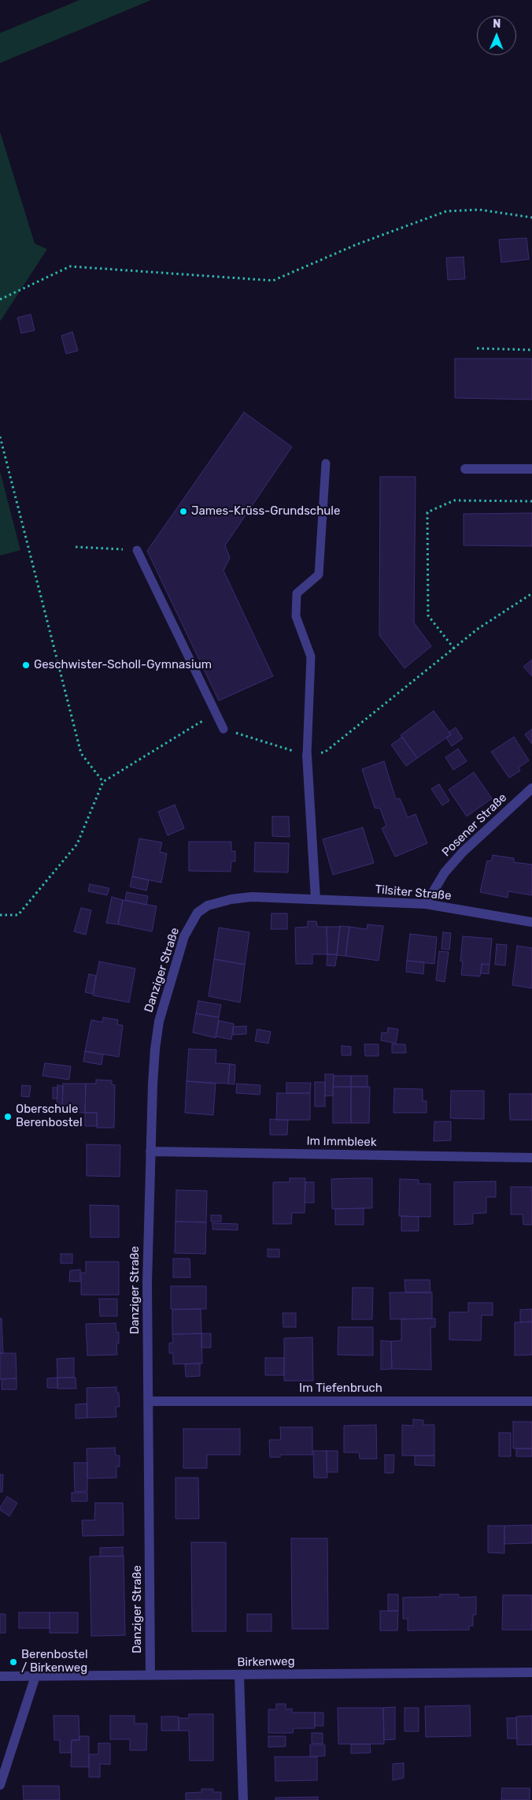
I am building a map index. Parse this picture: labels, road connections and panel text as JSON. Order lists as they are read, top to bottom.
{
  "streets": {
    "street": [
      "Posener Straße",
      "Tilsiter Straße",
      "Danziger Straße",
      "Im Immbleek",
      "Im Tiefenbruch",
      "Birkenweg"
    ]
  },
  "crossings": [
    ["Posener Straße", "Tilsiter Straße"],
    ["Tilsiter Straße", "Danziger Straße"],
    ["Danziger Straße", "Im Immbleek"],
    ["Danziger Straße", "Im Tiefenbruch"],
    ["Danziger Straße", "Birkenweg"]
  ],
  "places": [
    "James-Krüss-Grundschule",
    "Geschwister-Scholl-Gymnasium",
    "Oberschule Berenbostel",
    "Berenbostel / Birkenweg"
  ],
  "north": "top"
}
